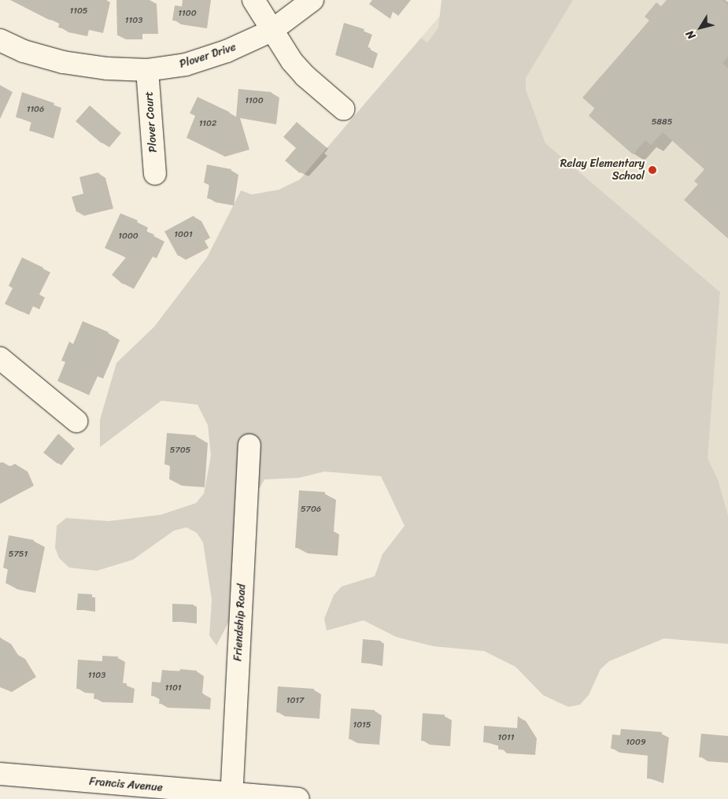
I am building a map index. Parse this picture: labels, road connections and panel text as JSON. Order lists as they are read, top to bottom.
{
  "streets": {
    "street": [
      "Plover Drive",
      "Plover Court",
      "Friendship Road",
      "Francis Avenue"
    ]
  },
  "crossings": [
    ["Plover Drive", "Plover Court"],
    ["Friendship Road", "Francis Avenue"]
  ],
  "places": ["Relay Elementary School"],
  "house_numbers": [
    "1105",
    "1100",
    "1103",
    "1100",
    "1106",
    "5885",
    "1102",
    "1001",
    "1000",
    "5705",
    "5706",
    "5751",
    "1103",
    "1101",
    "1017",
    "1015",
    "1011",
    "1009"
  ],
  "north": "bottom left"
}
